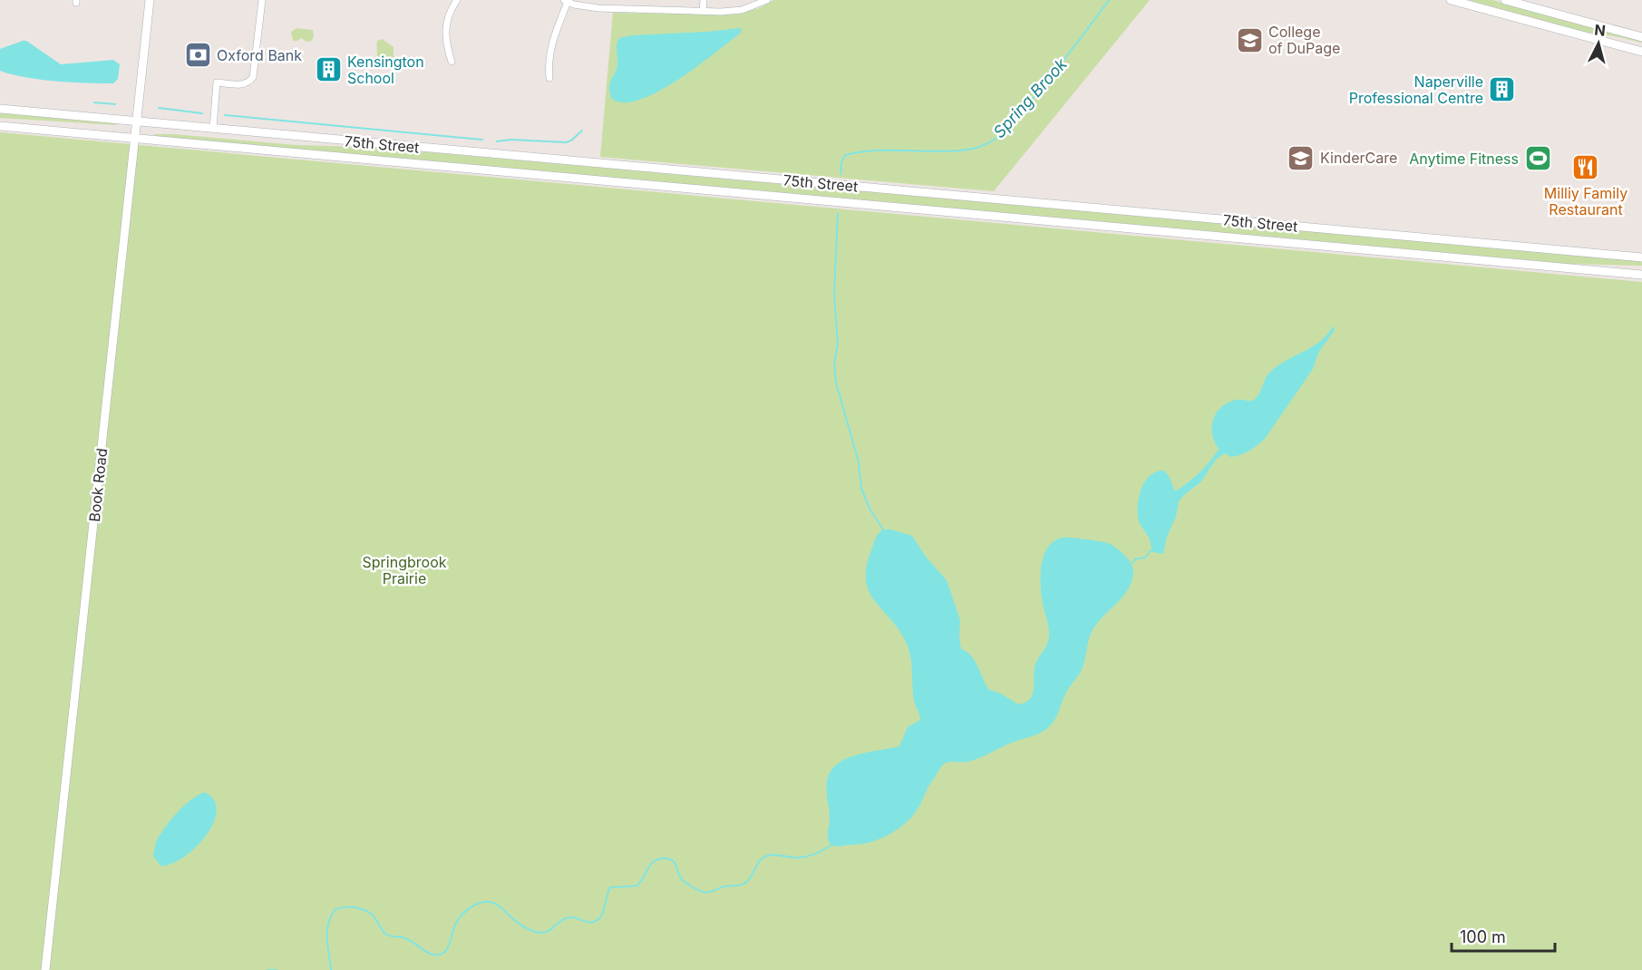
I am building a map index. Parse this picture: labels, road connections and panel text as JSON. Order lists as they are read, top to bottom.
{
  "streets": {
    "main road": ["75th Street", "Book Road"]
  },
  "crossings": [
    ["75th Street", "Book Road"]
  ],
  "water": ["Spring Brook"],
  "parks": ["Springbrook Prairie"],
  "places": {
    "school or university": ["College of DuPage", "KinderCare"],
    "bank": ["Oxford Bank"],
    "building": ["Kensington School", "Naperville Professional Centre"],
    "sports": ["Anytime Fitness"],
    "restaurant": ["Milliy Family Restaurant"]
  },
  "scale_bar": "100 m",
  "north": "top"
}
